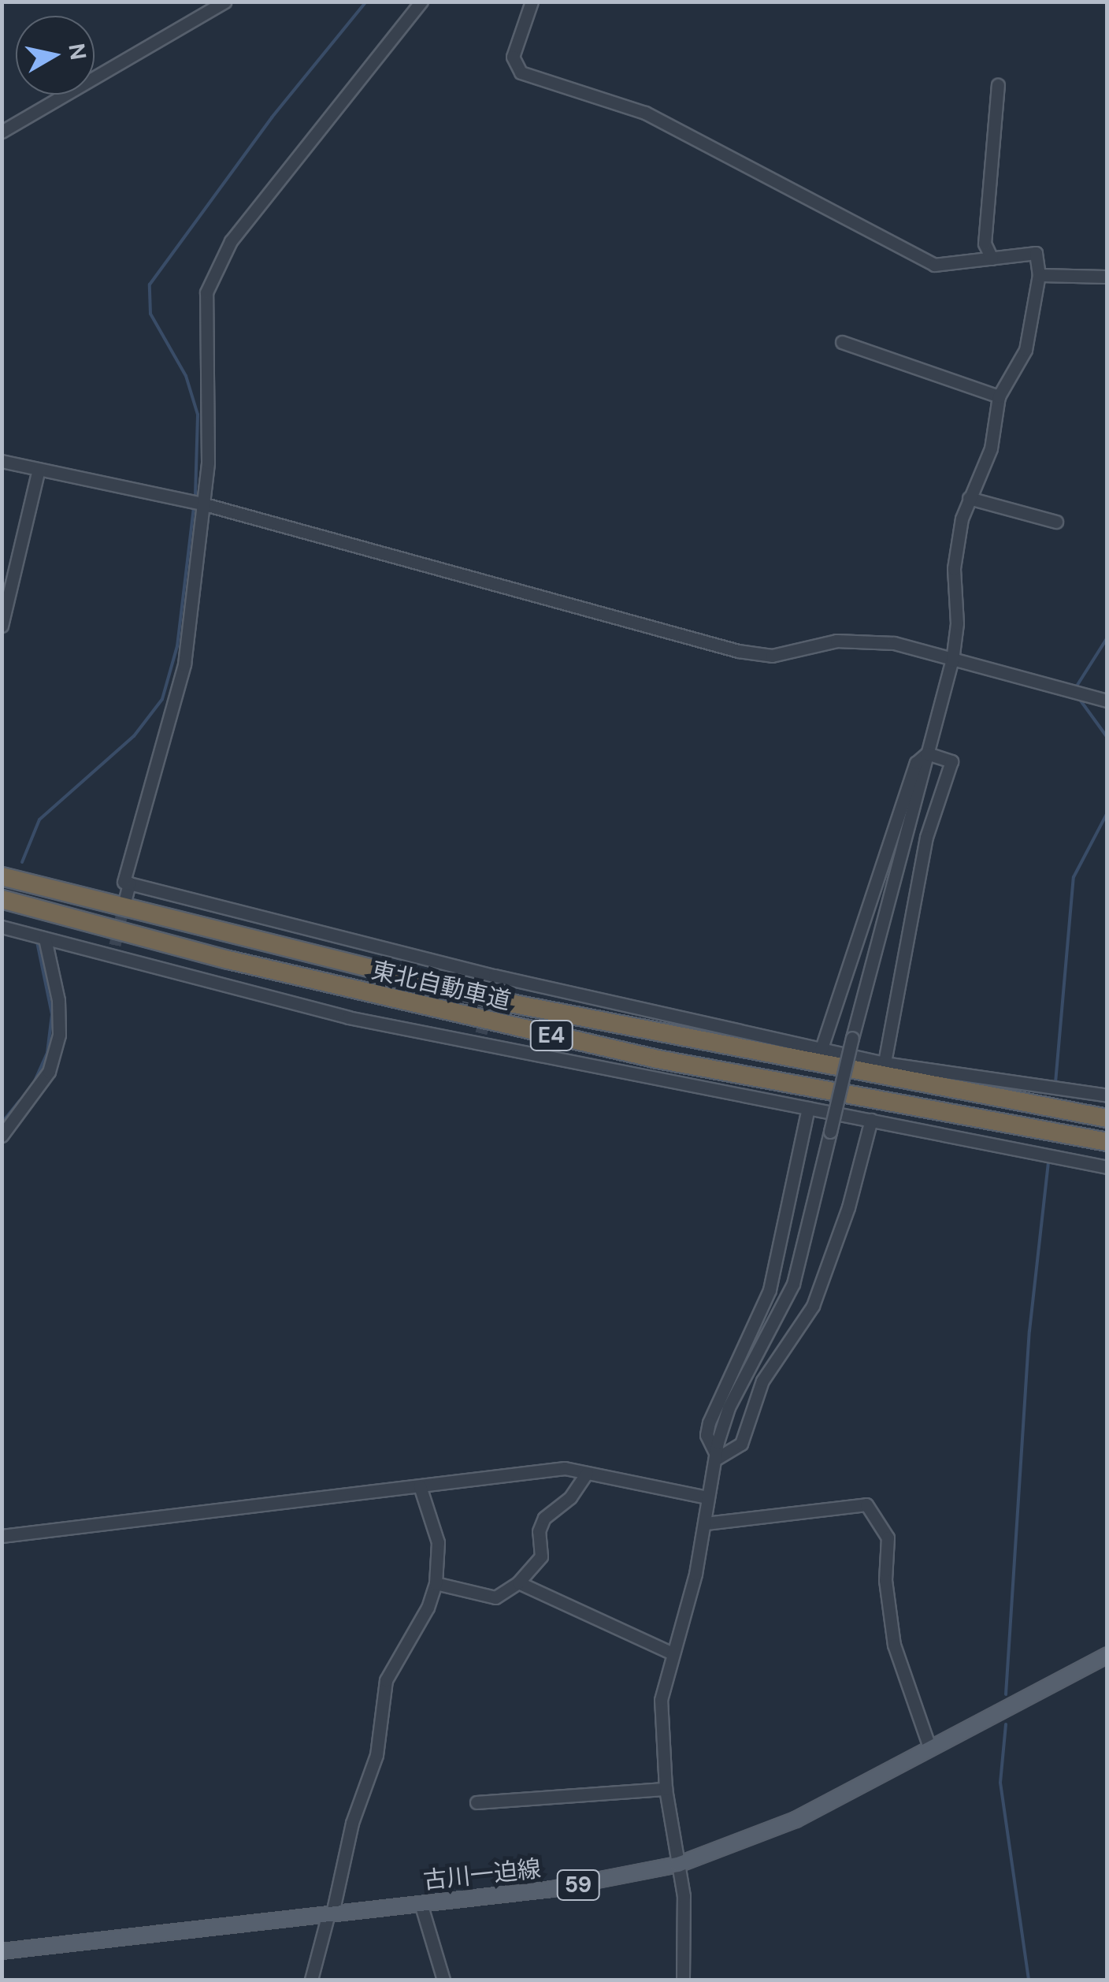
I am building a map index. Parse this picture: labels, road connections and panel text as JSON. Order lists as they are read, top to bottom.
{
  "streets": {
    "highway": ["東北自動車道", "E4"],
    "main road": ["古川一迫線", "59"]
  },
  "north": "right"
}
